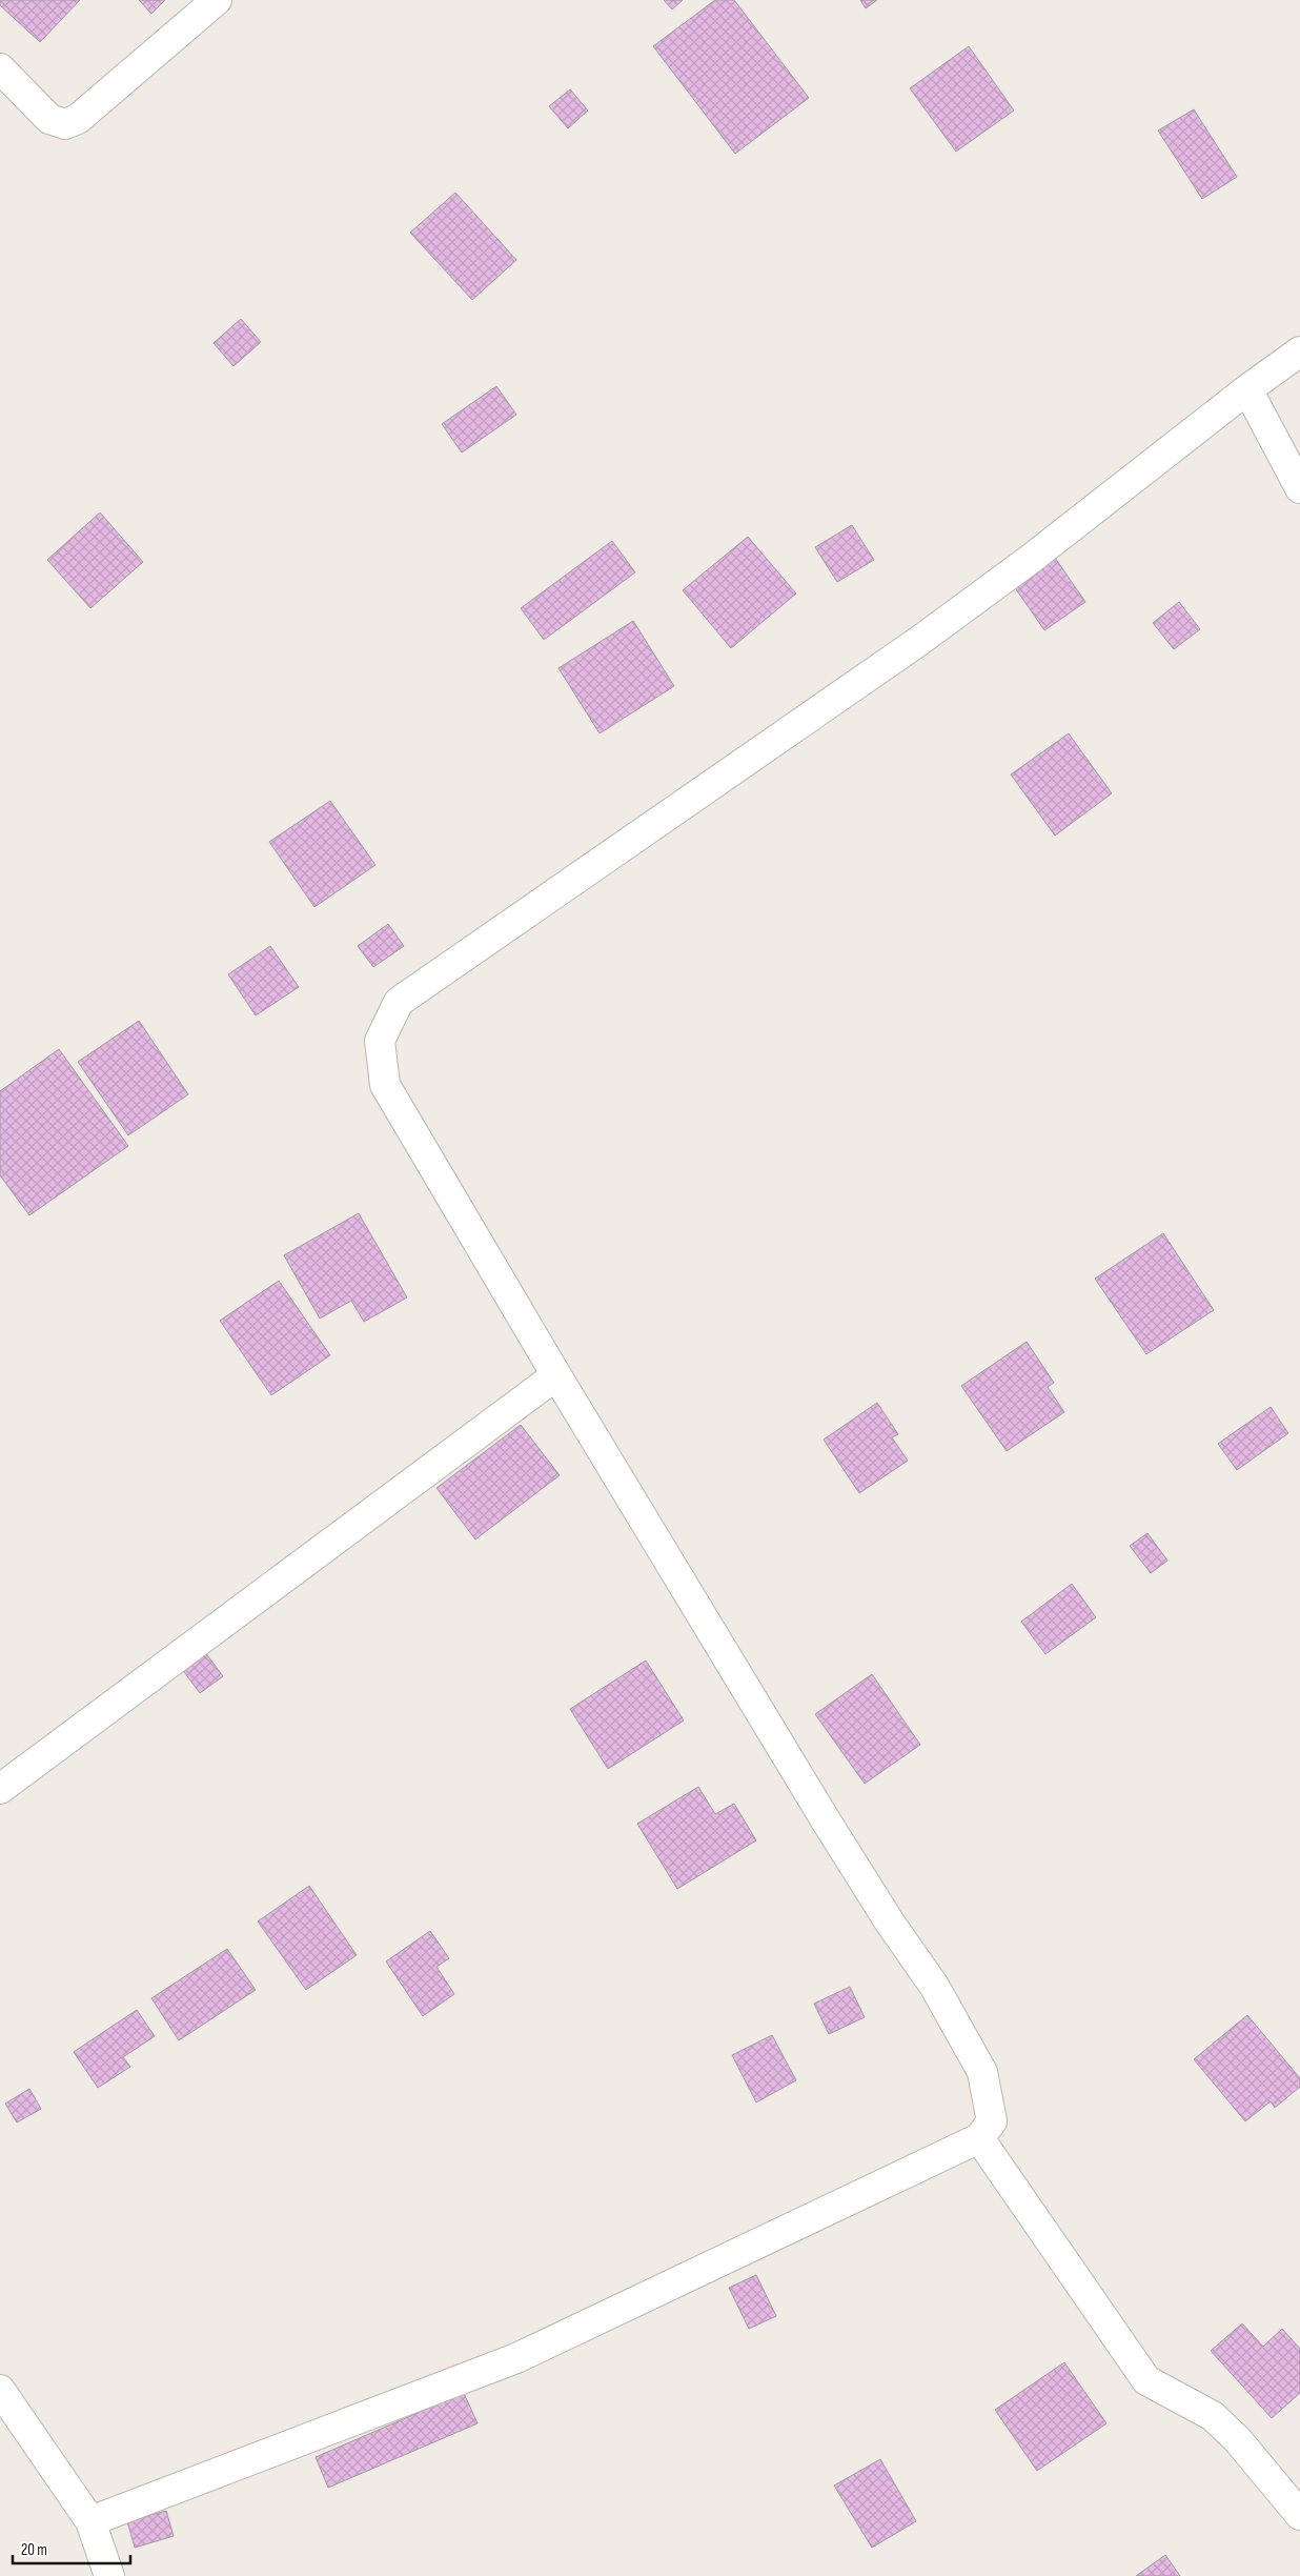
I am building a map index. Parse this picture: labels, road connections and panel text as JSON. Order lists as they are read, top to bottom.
{
  "scale_bar": "20 m"
}
